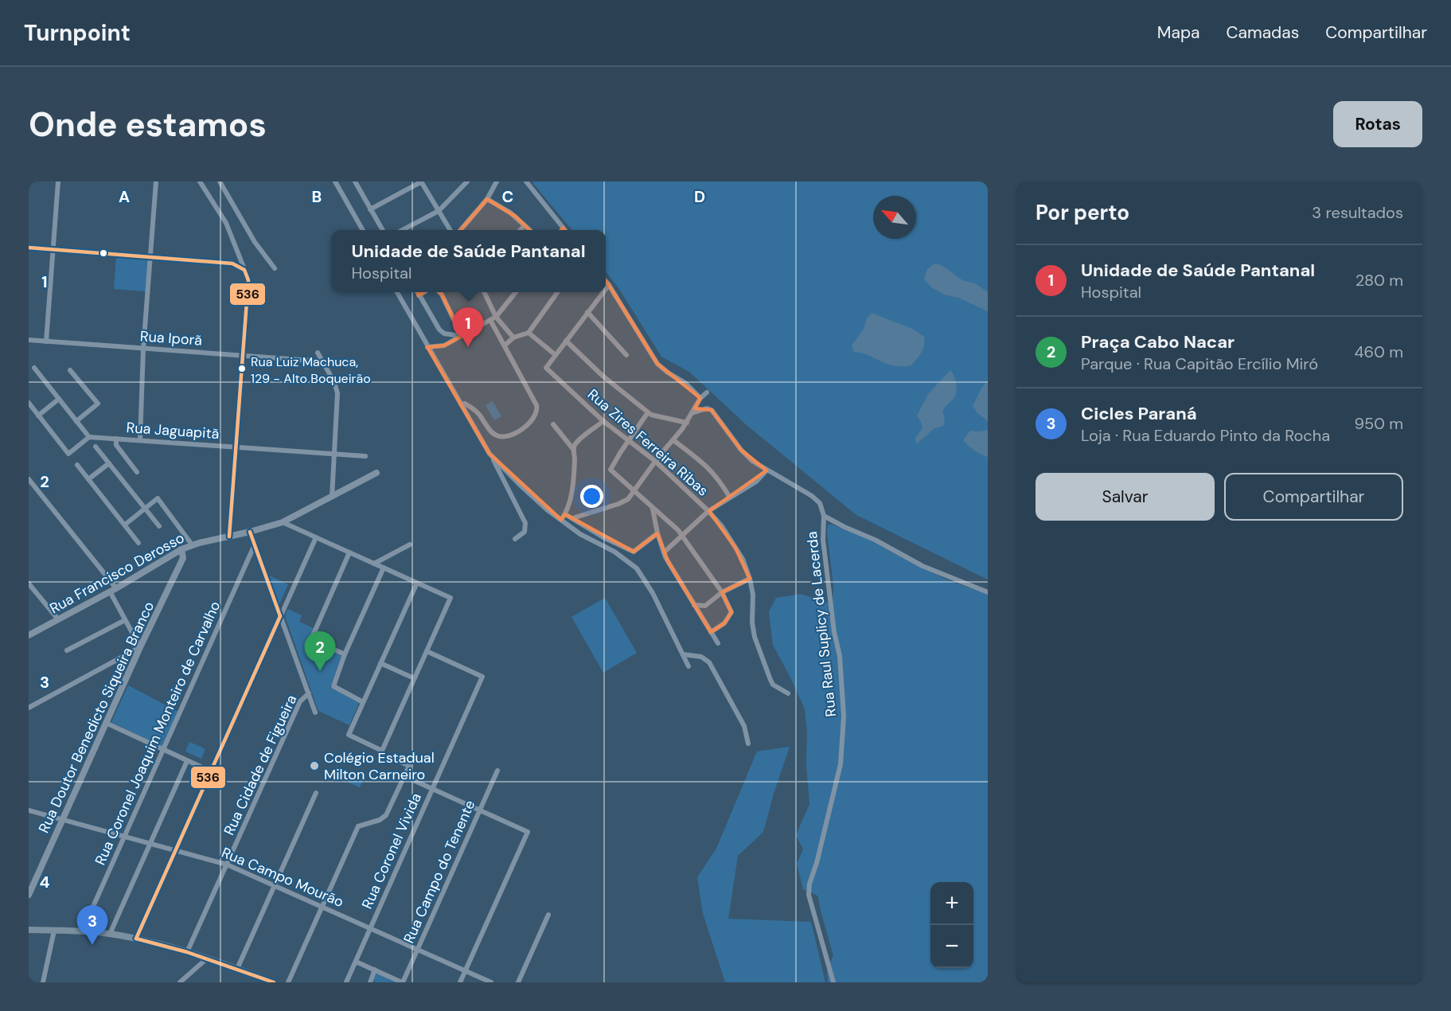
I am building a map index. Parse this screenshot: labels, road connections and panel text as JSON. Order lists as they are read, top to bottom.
{
  "streets": {
    "street": [
      "Rua Iporã",
      "Rua Jaguapitã",
      "Rua Zires Ferreira Ribas",
      "Rua Francisco Derosso",
      "Rua Raul Suplicy de Lacerda",
      "Rua Doutor Benedicto Siqueira Branco",
      "Rua Coronel Joaquim Monteiro de Carvalho",
      "Rua Cidade de Figueira",
      "Rua Coronel Vivida",
      "Rua Campo do Tenente",
      "Rua Campo Mourão"
    ]
  },
  "crossings": [
    ["Rua Francisco Derosso", "Rua Doutor Benedicto Siqueira Branco"],
    ["Rua Doutor Benedicto Siqueira Branco", "Rua Campo Mourão"],
    ["Rua Coronel Joaquim Monteiro de Carvalho", "Rua Campo Mourão"],
    ["Rua Cidade de Figueira", "Rua Campo Mourão"],
    ["Rua Coronel Vivida", "Rua Campo Mourão"],
    ["Rua Campo do Tenente", "Rua Campo Mourão"]
  ],
  "places": ["Rua Luiz Machuca, 129 - Alto Boqueirão", "Colégio Estadual Milton Carneiro"],
  "lines": ["transit line 536"],
  "north": "top left",
  "page": {
    "header": "Turnpoint",
    "nav": ["Mapa", "Camadas", "Compartilhar"],
    "buttons": [
      "Rotas",
      ["Salvar", "Compartilhar"]
    ],
    "title": "Onde estamos",
    "heading": ["Por perto", "3 resultados"],
    "popup": ["Unidade de Saúde Pantanal", "Hospital"],
    "list": [
      {
        "mark": "1",
        "name": "Unidade de Saúde Pantanal",
        "note": "Hospital",
        "value": "280 m"
      },
      {
        "mark": "2",
        "name": "Praça Cabo Nacar",
        "note": "Parque · Rua Capitão Ercílio Miró",
        "value": "460 m"
      },
      {
        "mark": "3",
        "name": "Cicles Paraná",
        "note": "Loja · Rua Eduardo Pinto da Rocha",
        "value": "950 m"
      }
    ],
    "pins": ["1", "2", "3"],
    "map_buttons": ["+", "−"]
  },
  "grid": {
    "columns": [
      "A",
      "B",
      "C",
      "D"
    ],
    "rows": [
      "1",
      "2",
      "3",
      "4"
    ]
  }
}
